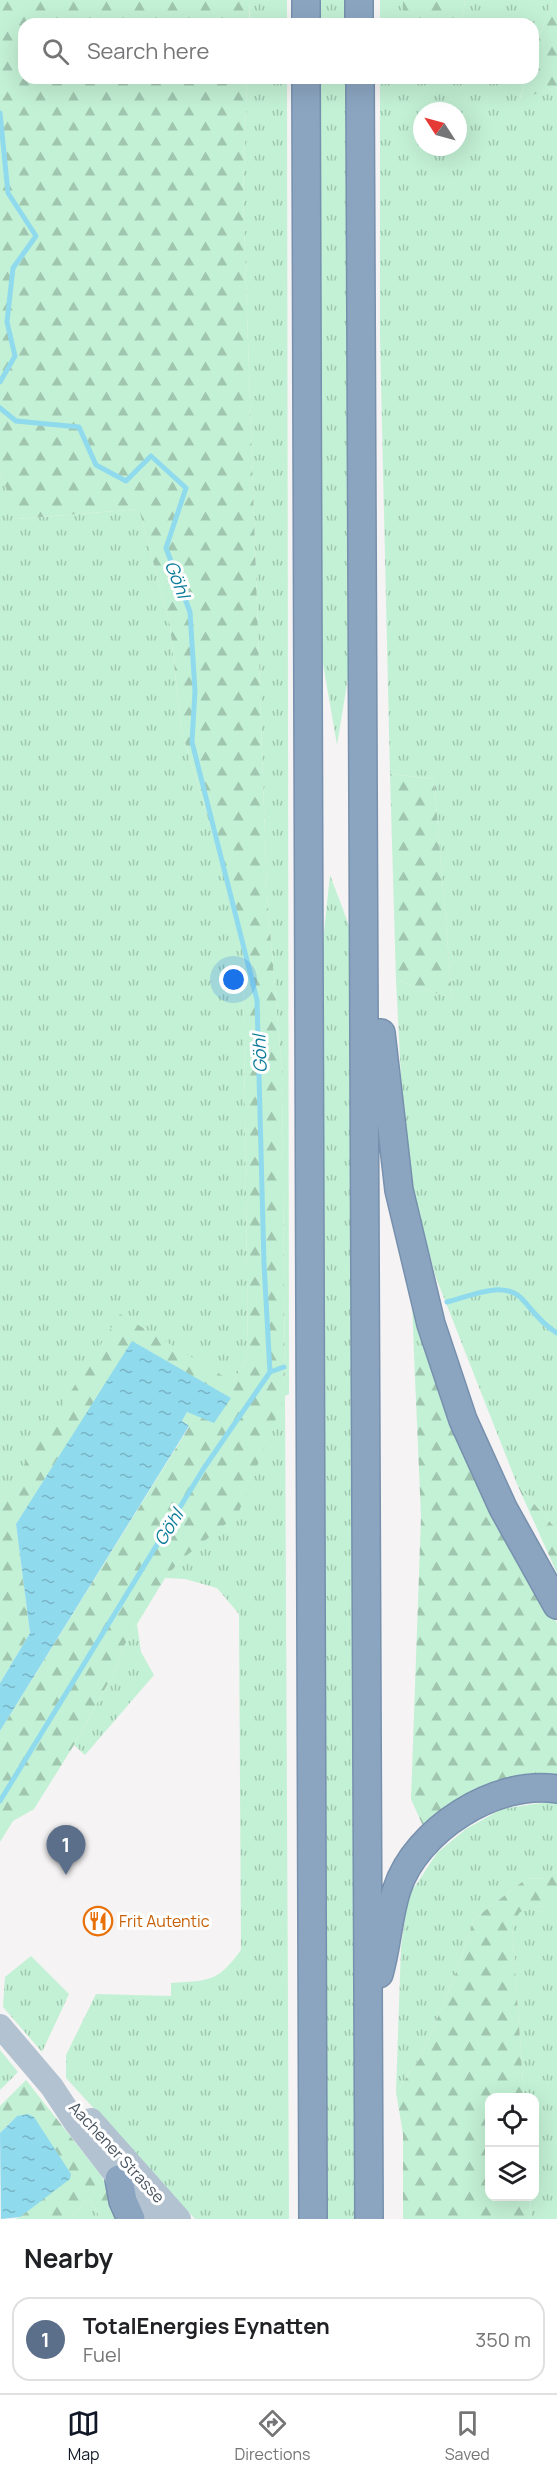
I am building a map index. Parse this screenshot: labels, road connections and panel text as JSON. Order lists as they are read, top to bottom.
{
  "streets": {
    "main road": ["Aachener Strasse"]
  },
  "water": ["Göhl"],
  "places": {
    "restaurant": ["Frit Autentic"]
  },
  "north": "top left",
  "page": {
    "search": "Search here",
    "pins": "1",
    "heading": "Nearby",
    "list": [
      {
        "mark": "1",
        "name": "TotalEnergies Eynatten",
        "note": "Fuel",
        "value": "350 m"
      }
    ],
    "nav": ["Map", "Directions", "Saved"]
  }
}
